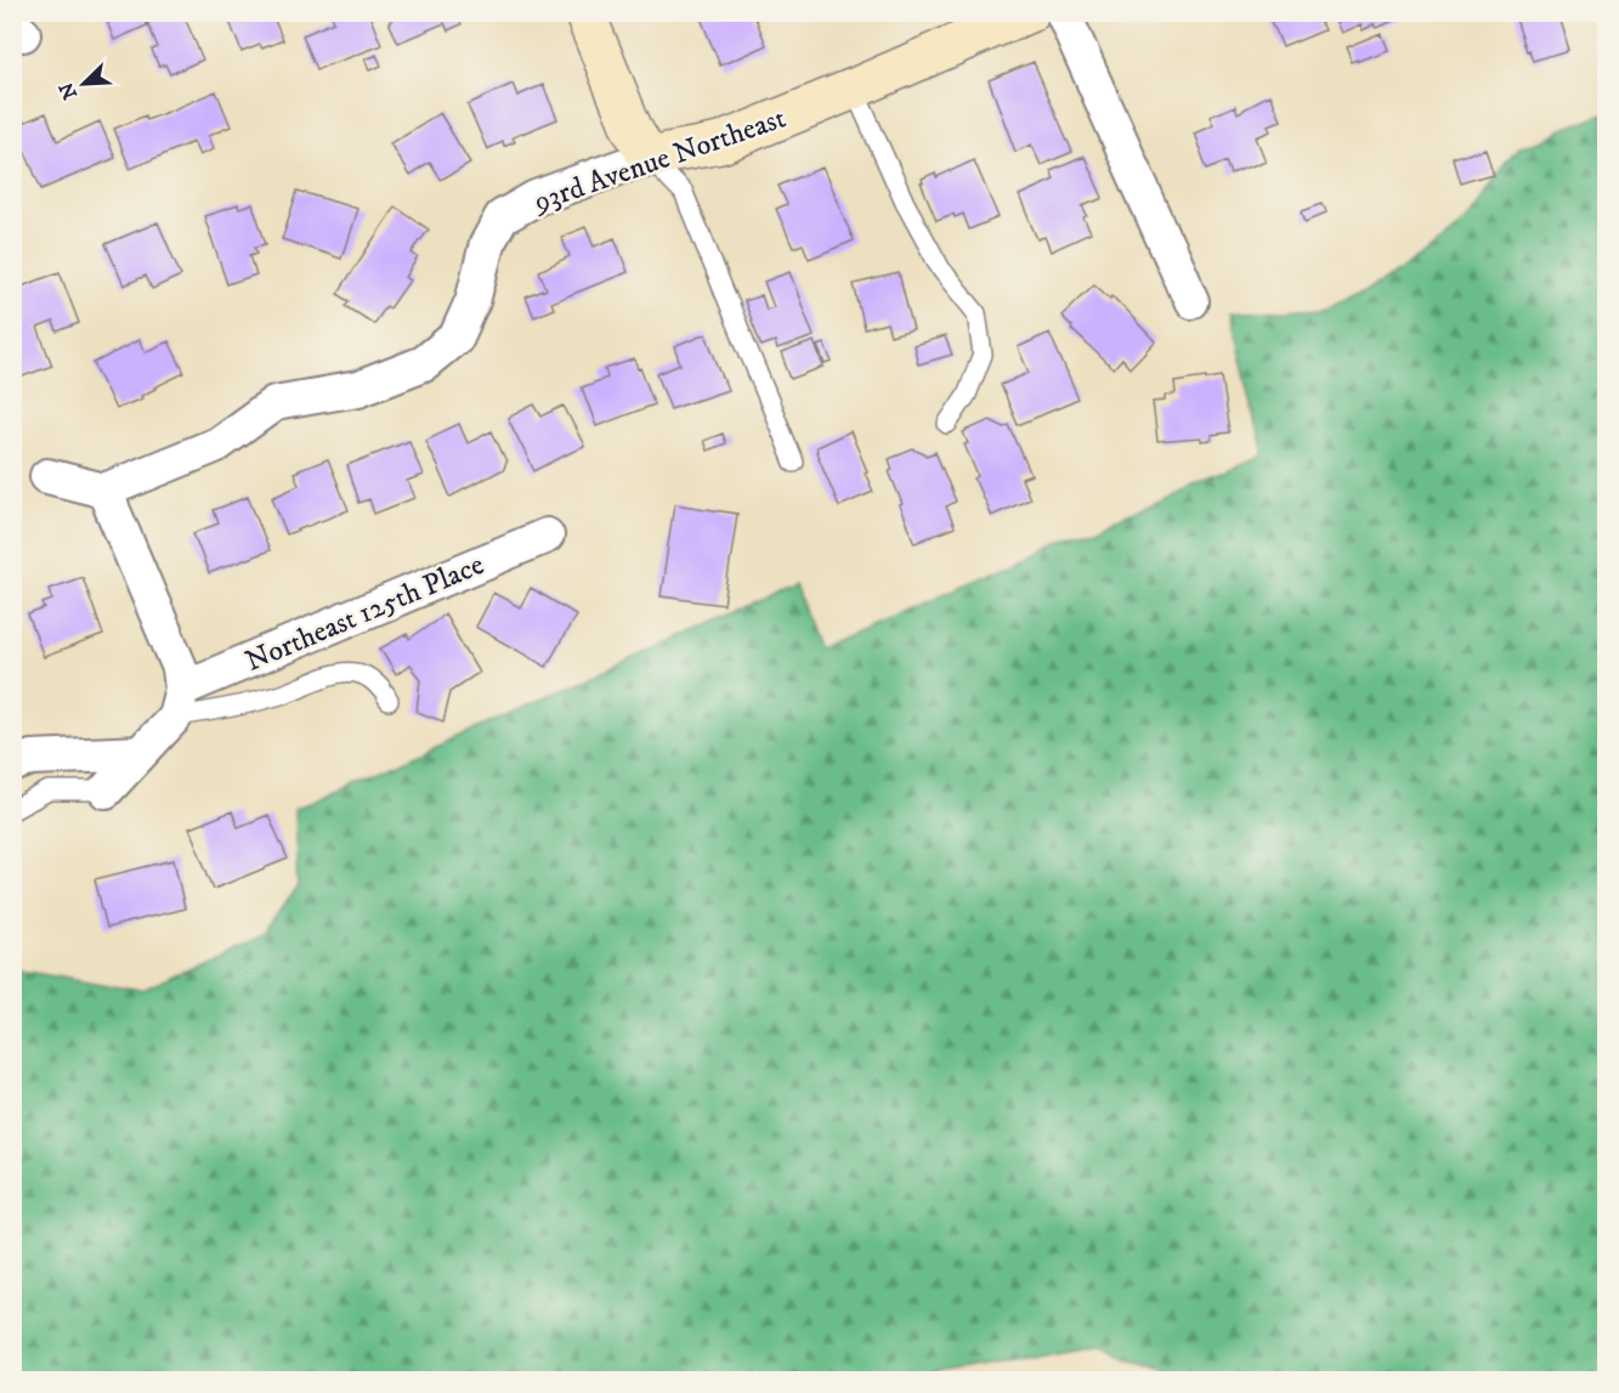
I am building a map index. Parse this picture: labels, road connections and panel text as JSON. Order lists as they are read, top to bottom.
{
  "streets": {
    "street": ["93rd Avenue Northeast", "Northeast 125th Place"]
  },
  "north": "bottom left"
}
